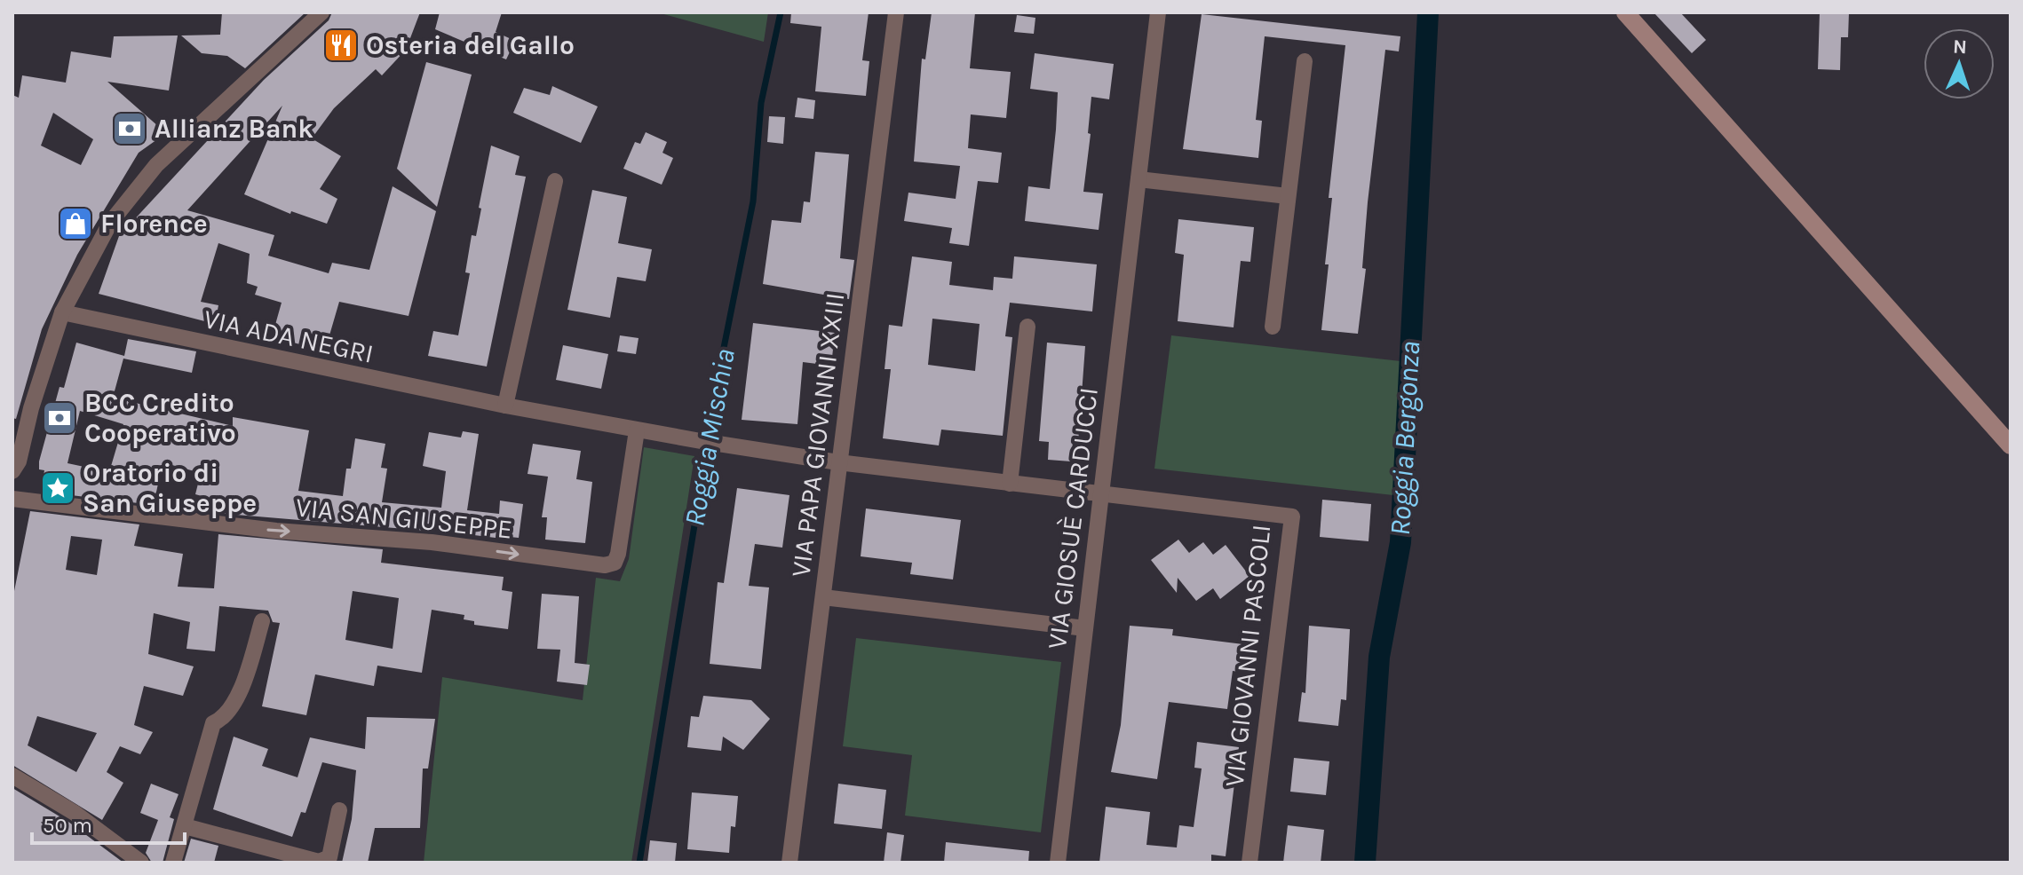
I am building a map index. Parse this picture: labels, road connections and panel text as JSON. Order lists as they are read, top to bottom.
{
  "streets": {
    "street": [
      "VIA ADA NEGRI",
      "VIA PAPA GIOVANNI XXIII",
      "VIA SAN GIUSEPPE",
      "VIA GIOSUÈ CARDUCCI",
      "VIA GIOVANNI PASCOLI"
    ]
  },
  "crossings": [
    ["VIA ADA NEGRI", "VIA PAPA GIOVANNI XXIII"],
    ["VIA ADA NEGRI", "VIA SAN GIUSEPPE"],
    ["VIA ADA NEGRI", "VIA GIOSUÈ CARDUCCI"],
    ["VIA ADA NEGRI", "VIA GIOVANNI PASCOLI"],
    ["VIA GIOSUÈ CARDUCCI", "VIA GIOVANNI PASCOLI"]
  ],
  "one_way": ["VIA SAN GIUSEPPE"],
  "water": ["Roggia Mischia", "Roggia Bergonza"],
  "places": {
    "restaurant": ["Osteria del Gallo"],
    "bank": ["Allianz Bank", "BCC Credito Cooperativo"],
    "shop": ["Florence"],
    "place": ["Oratorio di San Giuseppe"]
  },
  "scale_bar": "50 m",
  "north": "top"
}
